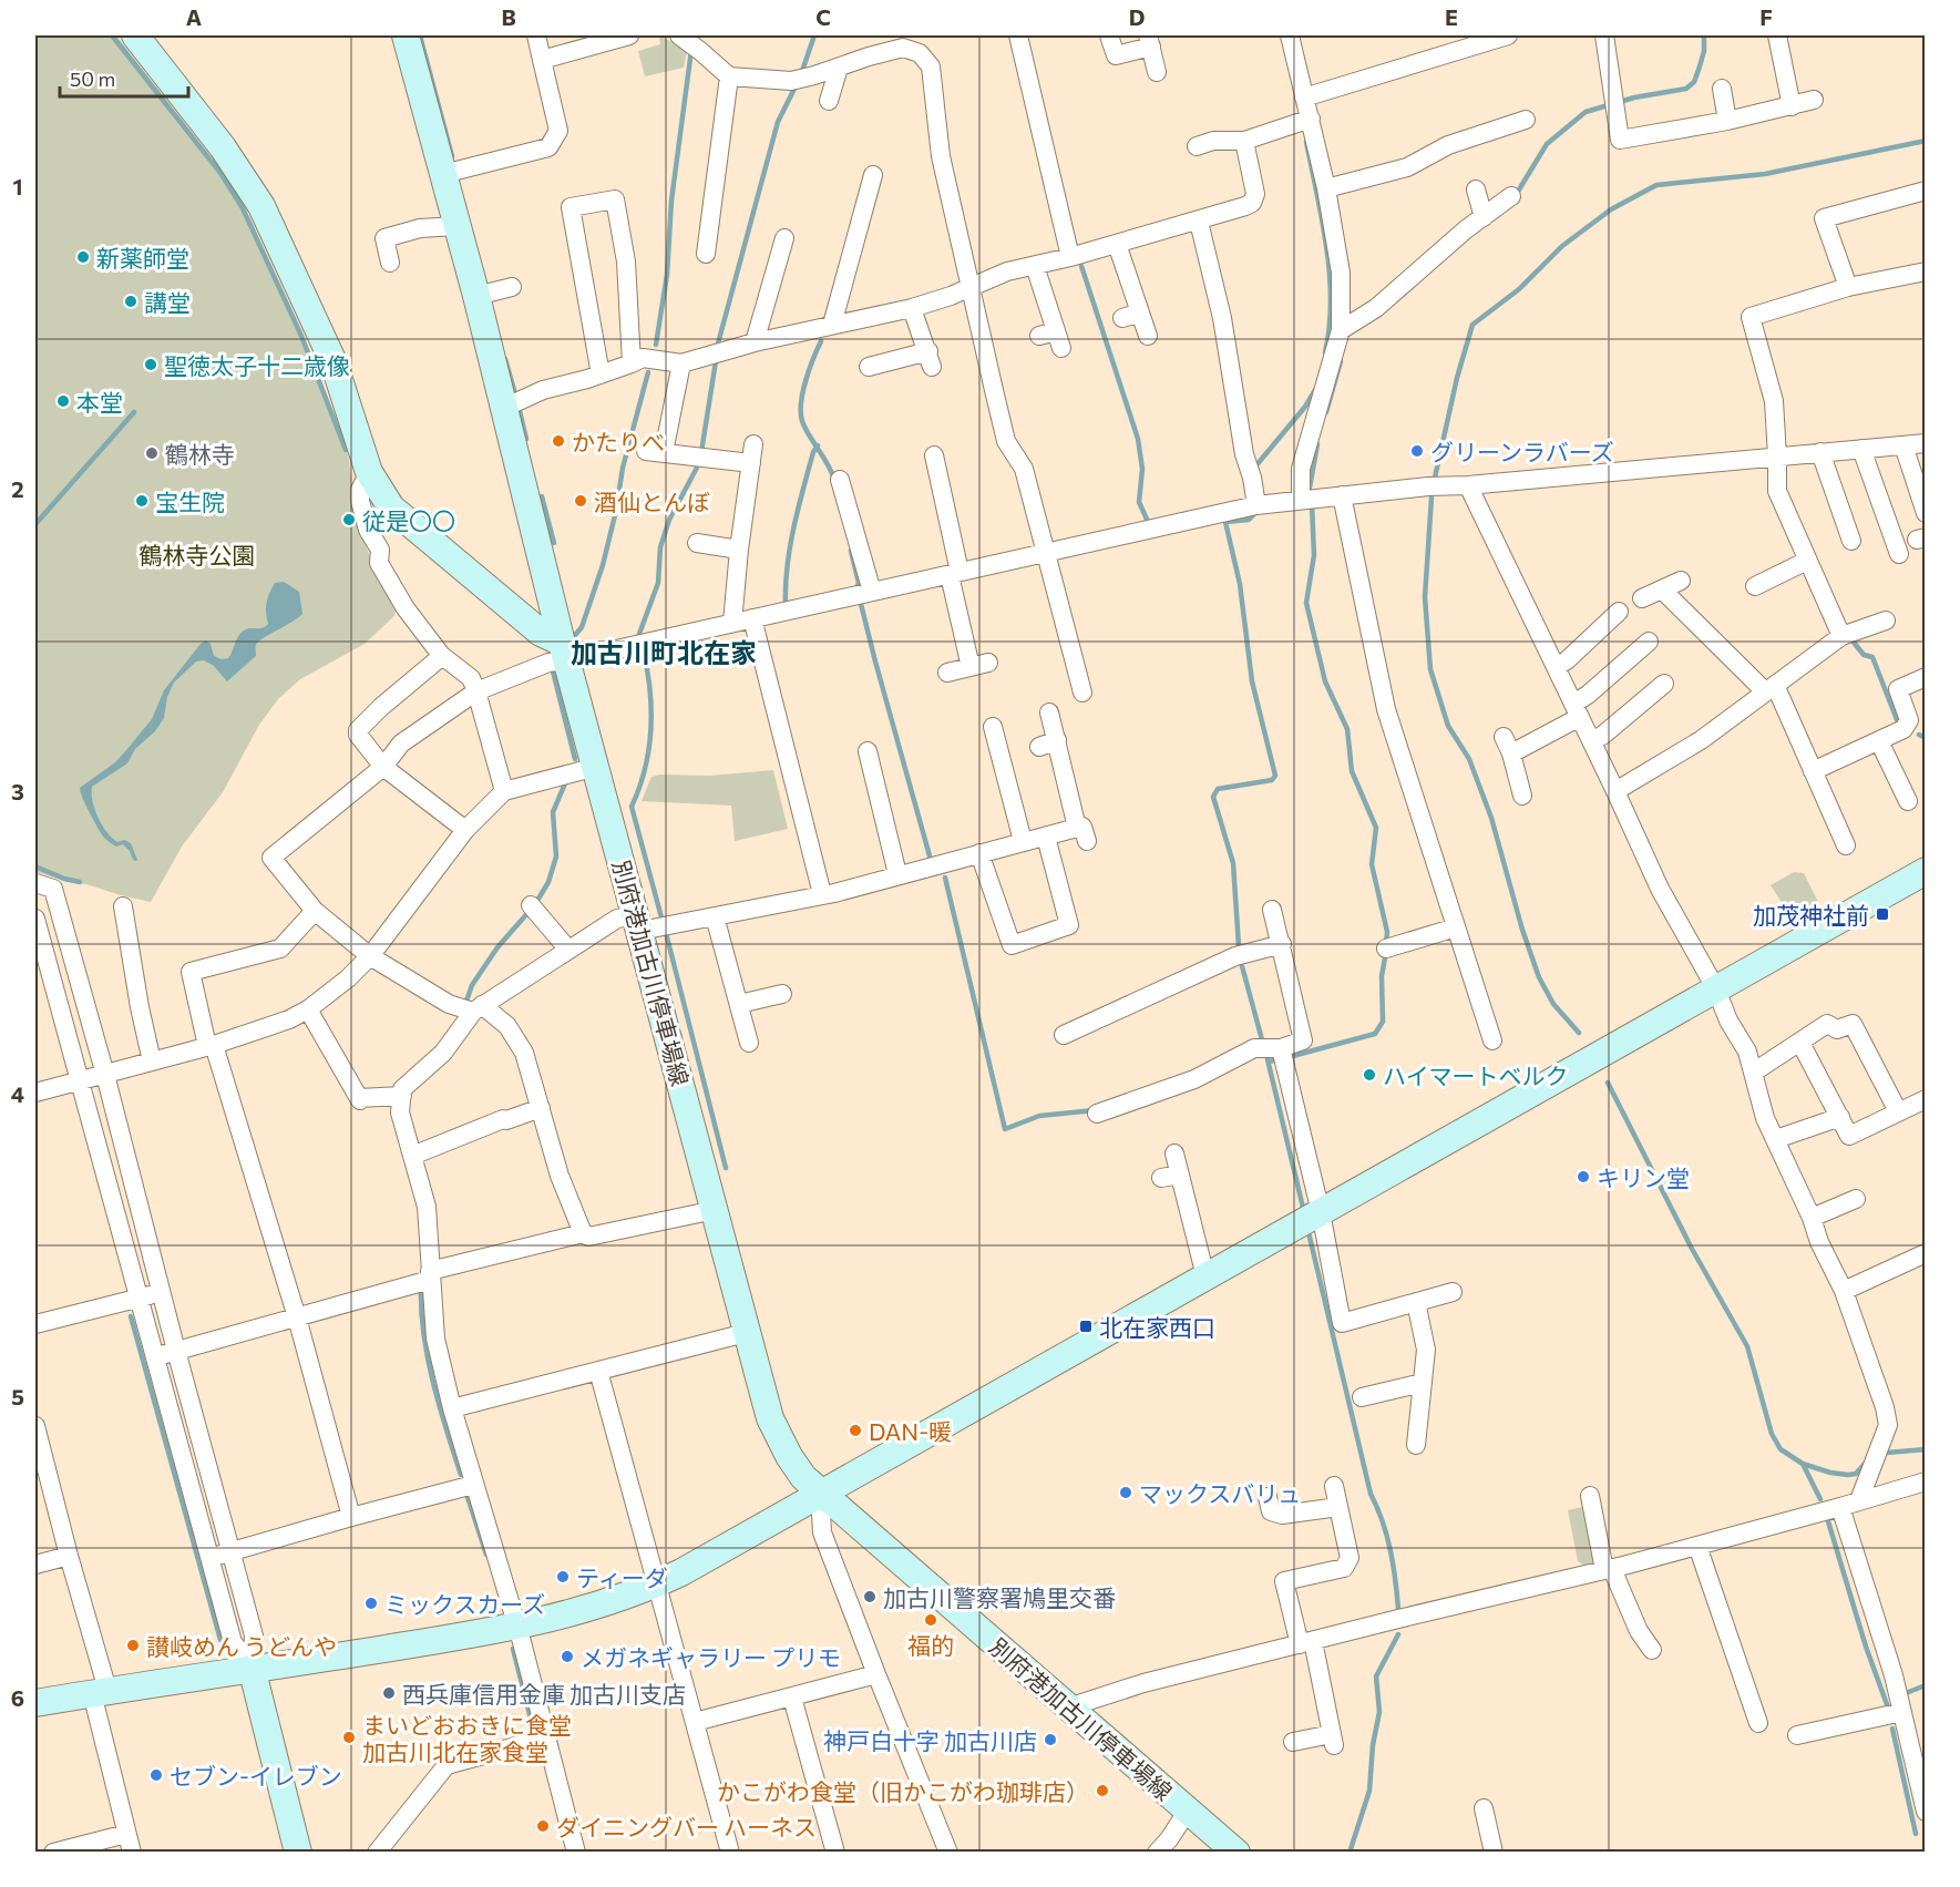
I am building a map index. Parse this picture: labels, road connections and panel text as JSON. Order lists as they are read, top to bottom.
{
  "streets": {
    "street": ["別府港加古川停車場線"]
  },
  "districts": ["加古川町北在家"],
  "parks": ["鶴林寺公園"],
  "places": {
    "other": [
      "新薬師堂",
      "講堂",
      "聖徳太子十二歳像",
      "本堂",
      "かたりべ",
      "グリーンラバーズ",
      "鶴林寺",
      "宝生院",
      "酒仙とんぼ",
      "従是〇〇",
      "ハイマートベルク",
      "キリン堂",
      "DAN-暖",
      "マックスバリュ",
      "ティーダ",
      "加古川警察署鳩里交番",
      "ミックスカーズ",
      "福的",
      "讃岐めん うどんや",
      "メガネギャラリー プリモ",
      "西兵庫信用金庫 加古川支店",
      "まいどおおきに食堂 加古川北在家食堂",
      "神戸白十字 加古川店",
      "セブン-イレブン",
      "かこがわ食堂（旧かこがわ珈琲店）",
      "ダイニングバー ハーネス"
    ],
    "transit": ["加茂神社前", "北在家西口"]
  },
  "scale_bar": "50 m",
  "grid": {
    "columns": [
      "A",
      "B",
      "C",
      "D",
      "E",
      "F"
    ],
    "rows": [
      "1",
      "2",
      "3",
      "4",
      "5",
      "6"
    ]
  }
}
